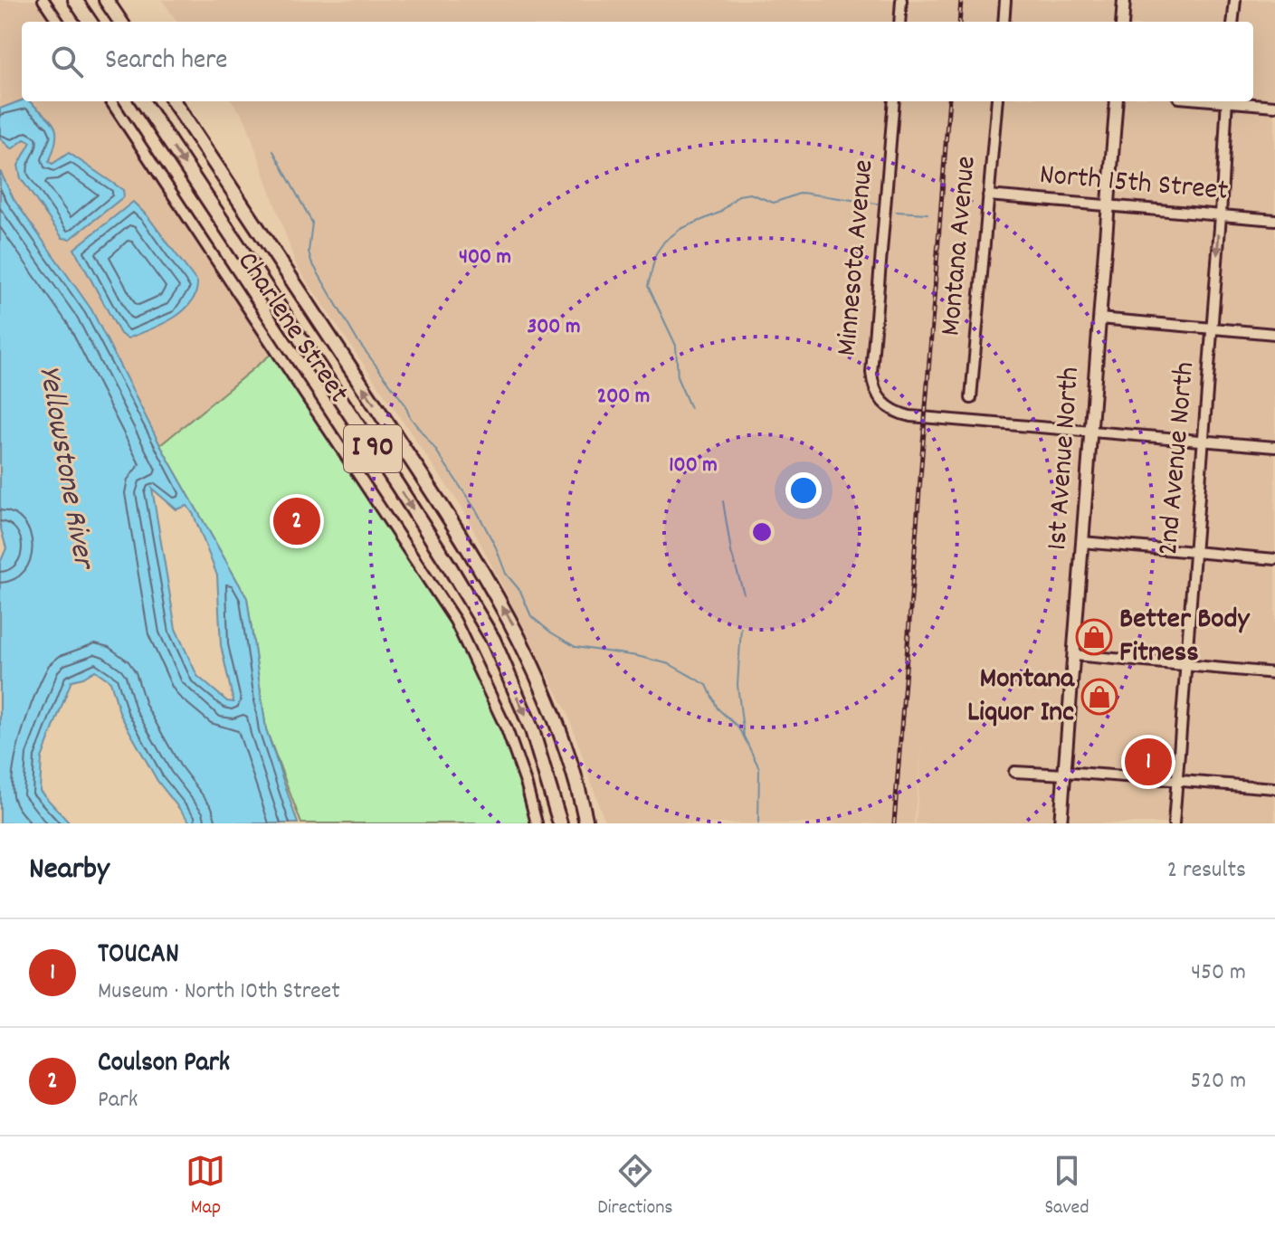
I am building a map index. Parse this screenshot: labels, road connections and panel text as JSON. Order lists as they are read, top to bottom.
{
  "streets": {
    "highway": ["I 90"],
    "main road": ["1st Avenue North"],
    "street": [
      "North 15th Street",
      "Montana Avenue",
      "Minnesota Avenue",
      "Charlene Street",
      "2nd Avenue North"
    ]
  },
  "crossings": [
    ["North 15th Street", "Montana Avenue"],
    ["North 15th Street", "1st Avenue North"],
    ["North 15th Street", "2nd Avenue North"],
    ["Minnesota Avenue", "1st Avenue North"],
    ["Minnesota Avenue", "2nd Avenue North"]
  ],
  "water": ["Yellowstone River"],
  "places": {
    "shop": ["Better Body Fitness", "Montana Liquor Inc"]
  },
  "page": {
    "search": "Search here",
    "pins": ["2", "1"],
    "heading": ["Nearby", "2 results"],
    "list": [
      {
        "mark": "1",
        "name": "TOUCAN",
        "note": "Museum · North 10th Street",
        "value": "450 m"
      },
      {
        "mark": "2",
        "name": "Coulson Park",
        "note": "Park",
        "value": "520 m"
      }
    ],
    "nav": ["Map", "Directions", "Saved"]
  },
  "rings": [
    "400 m",
    "300 m",
    "200 m",
    "100 m"
  ]
}
